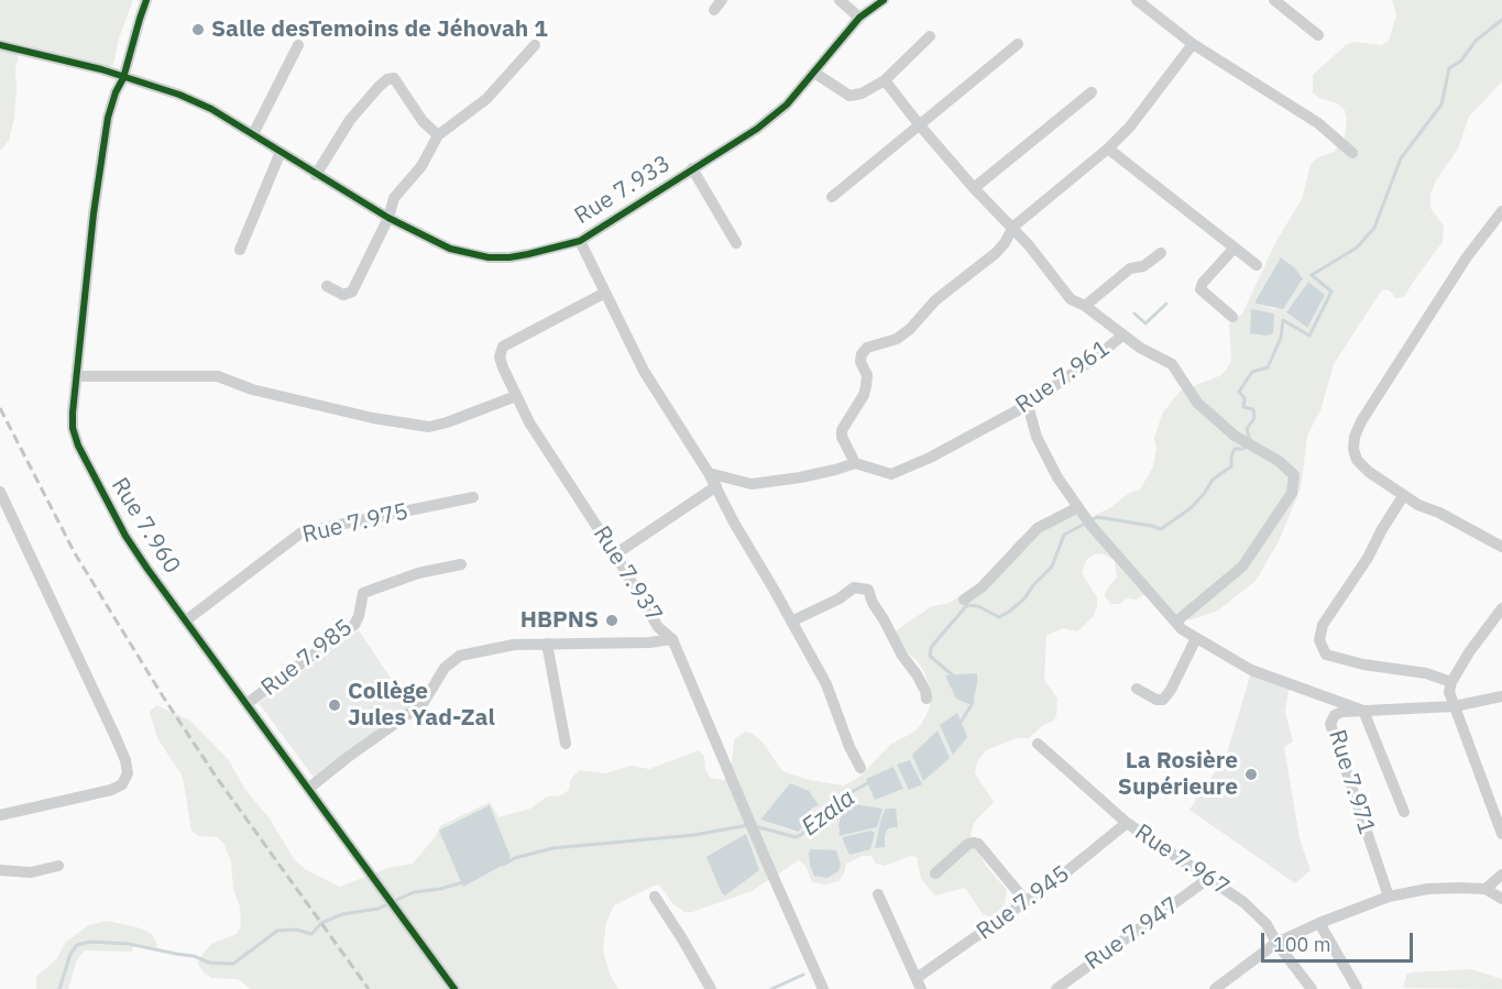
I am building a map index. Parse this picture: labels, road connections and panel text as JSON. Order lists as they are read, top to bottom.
{
  "streets": {
    "street": [
      "Rue 7.933",
      "Rue 7.961",
      "Rue 7.975",
      "Rue 7.960",
      "Rue 7.937",
      "Rue 7.985",
      "Rue 7.971",
      "Rue 7.967",
      "Rue 7.945",
      "Rue 7.947"
    ]
  },
  "crossings": [
    ["Rue 7.933", "Rue 7.960"],
    ["Rue 7.975", "Rue 7.960"],
    ["Rue 7.960", "Rue 7.937"],
    ["Rue 7.960", "Rue 7.985"],
    ["Rue 7.967", "Rue 7.945"],
    ["Rue 7.967", "Rue 7.947"]
  ],
  "water": ["Ezala"],
  "places": [
    "Salle desTemoins de Jéhovah 1",
    "HBPNS",
    "Collège Jules Yad-Zal",
    "La Rosière Supérieure"
  ],
  "scale_bar": "100 m"
}
